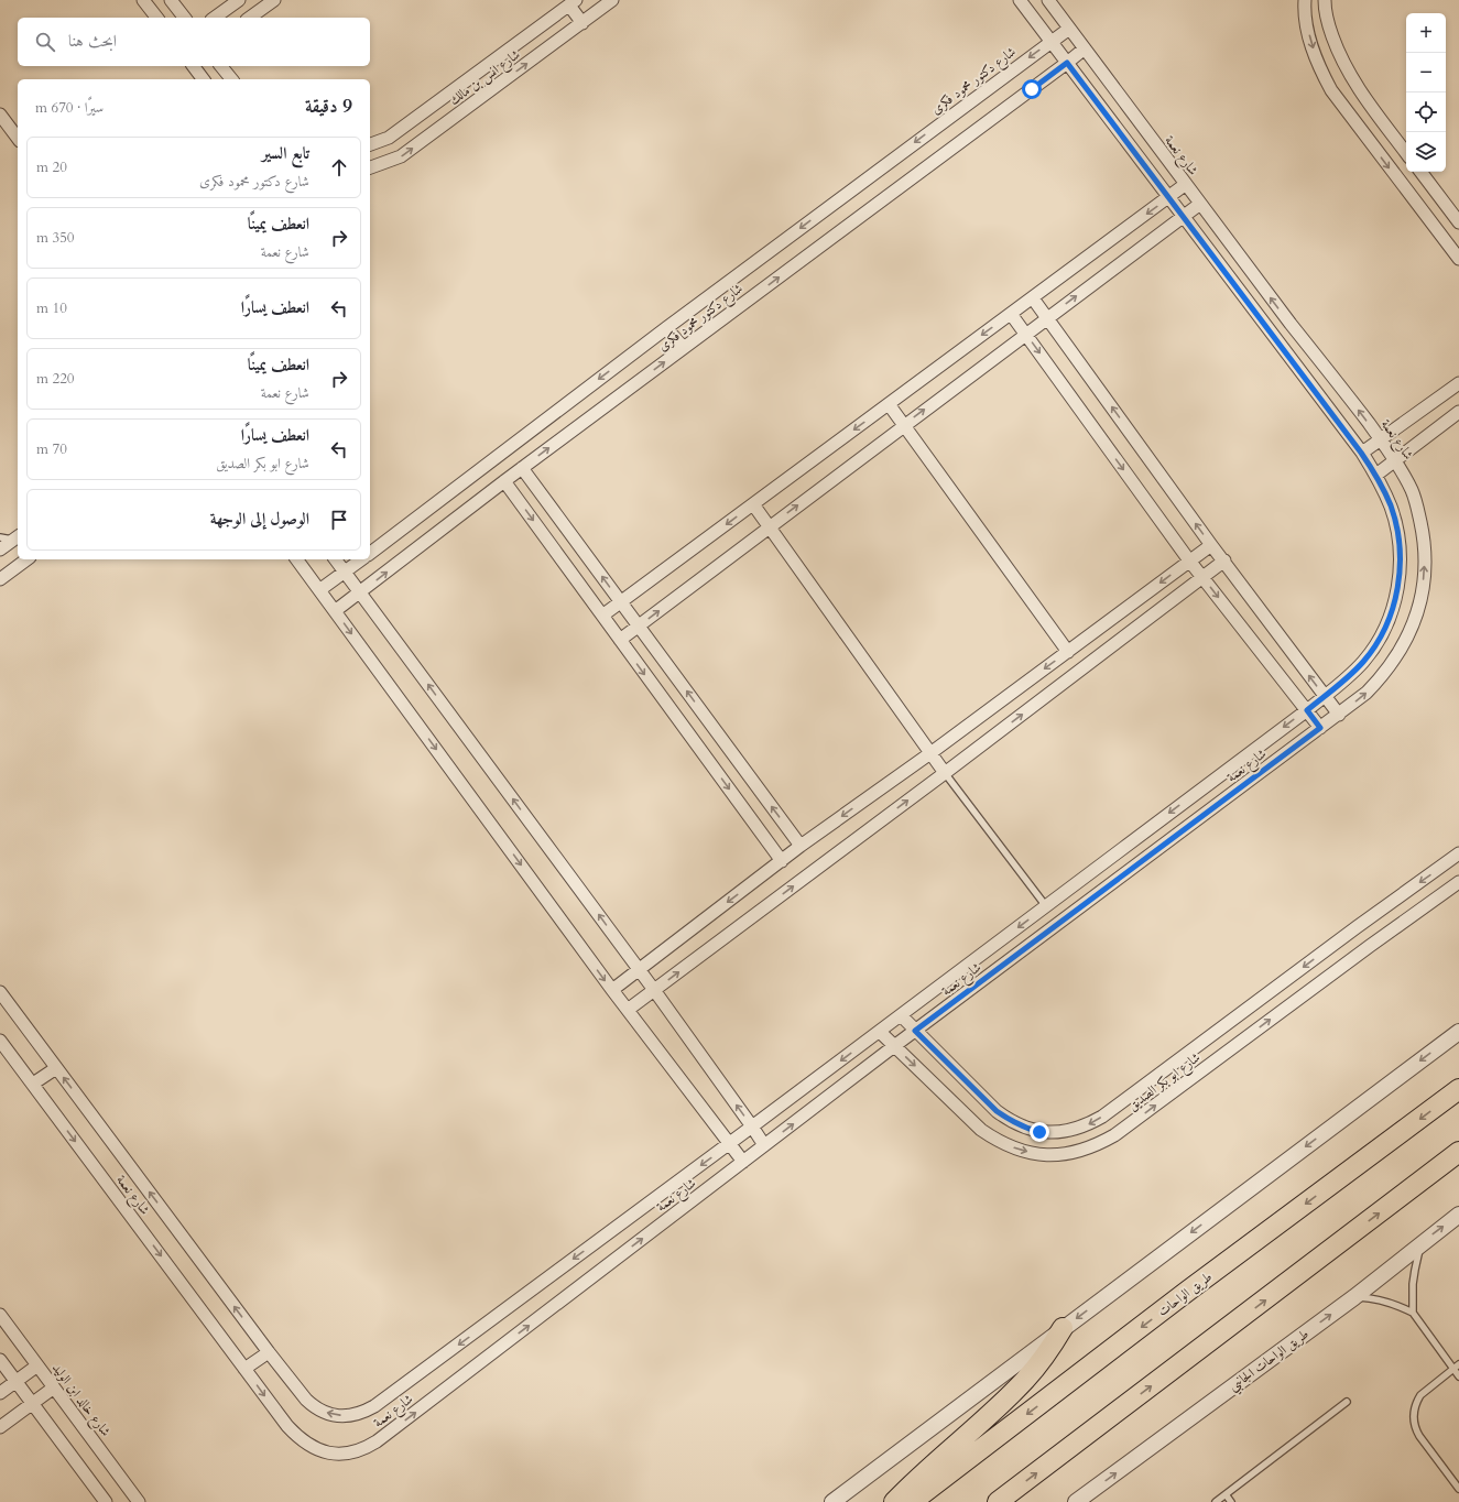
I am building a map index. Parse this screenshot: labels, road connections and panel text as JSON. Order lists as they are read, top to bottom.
{
  "streets": {
    "highway": ["طريق الواحات"],
    "street": [
      "شارع انس بن مالك",
      "شارع دكتور محمود فكرى",
      "شارع نعمة",
      "شارع ابو بكر الصديق",
      "طريق الواحات الجانبي",
      "شارع خالد ابن الوليد"
    ]
  },
  "crossings": [
    ["شارع دكتور محمود فكرى", "شارع نعمة"],
    ["شارع نعمة", "شارع ابو بكر الصديق"]
  ],
  "one_way": ["طريق الواحات الجانبي"],
  "page": {
    "map_buttons": ["+", "−"],
    "search": "ابحث هنا",
    "heading": ["9 دقيقة", "سيرًا · 670 m"],
    "list": [
      ["تابع السير", "شارع دكتور محمود فكرى", "20 m"],
      ["انعطف يمينًا", "شارع نعمة", "350 m"],
      ["انعطف يسارًا", "10 m"],
      ["انعطف يمينًا", "شارع نعمة", "220 m"],
      ["انعطف يسارًا", "شارع ابو بكر الصديق", "70 m"],
      "الوصول إلى الوجهة"
    ]
  }
}
